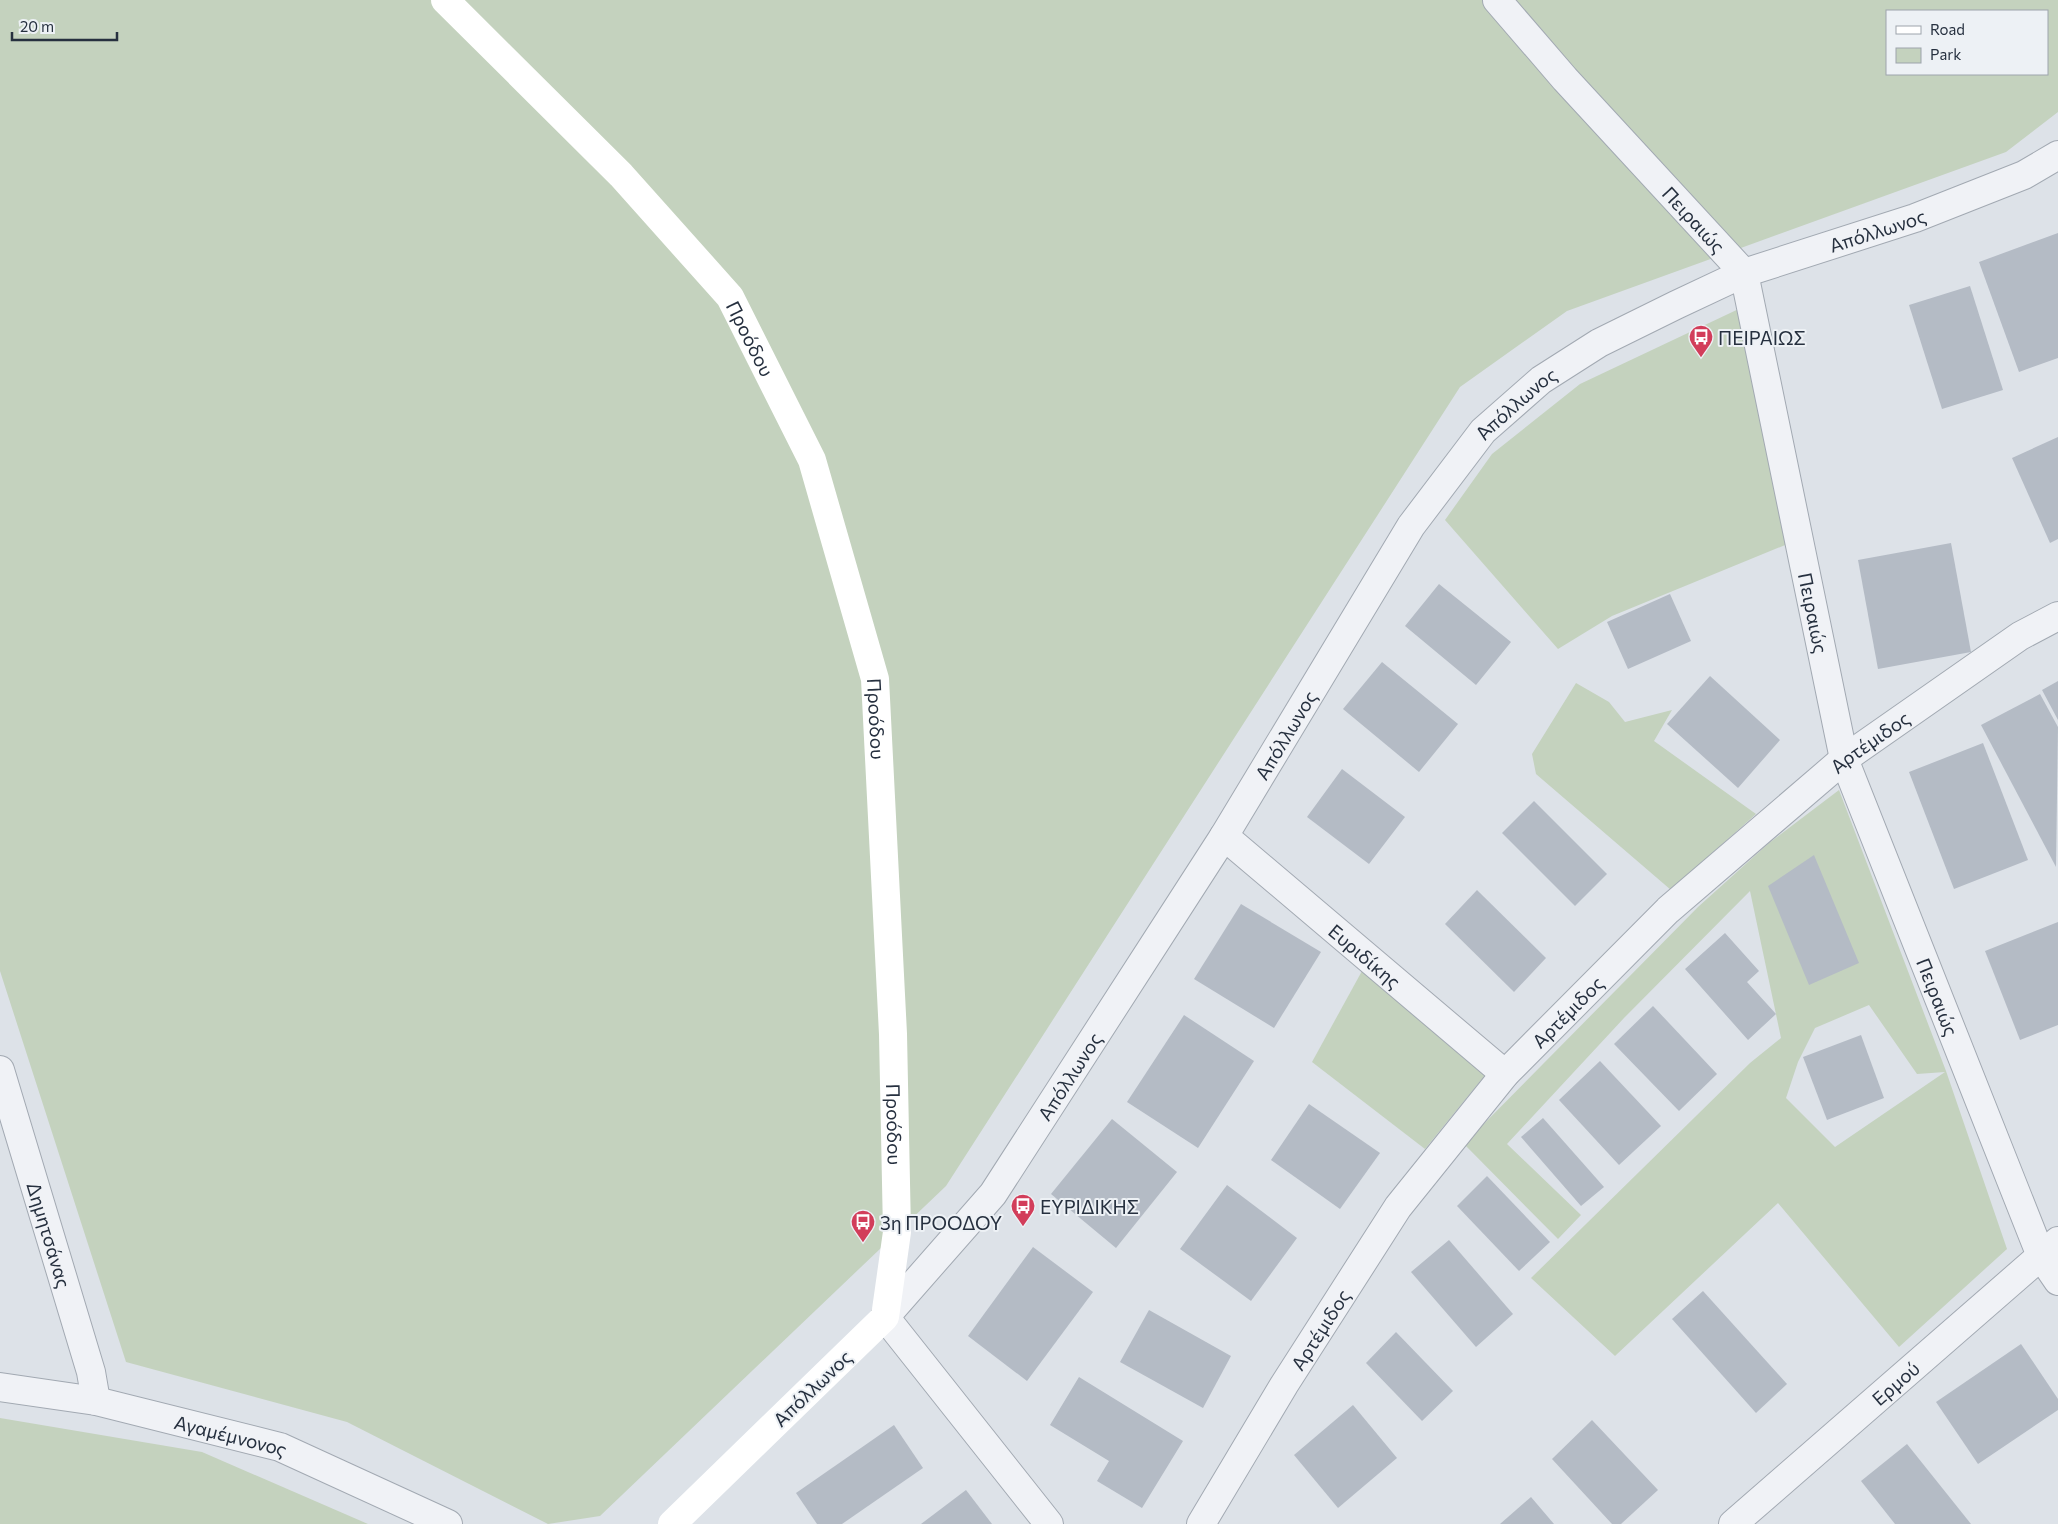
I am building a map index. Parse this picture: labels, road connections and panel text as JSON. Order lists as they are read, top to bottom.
{
  "streets": {
    "street": [
      "Πειραιώς",
      "Απόλλωνος",
      "Προόδου",
      "Αρτέμιδος",
      "Ευριδίκης",
      "Δημητσάνας",
      "Ερμού",
      "Αγαμέμνονος"
    ]
  },
  "crossings": [
    ["Πειραιώς", "Απόλλωνος"],
    ["Πειραιώς", "Αρτέμιδος"],
    ["Πειραιώς", "Ερμού"],
    ["Απόλλωνος", "Προόδου"],
    ["Απόλλωνος", "Ευριδίκης"],
    ["Αρτέμιδος", "Ευριδίκης"],
    ["Δημητσάνας", "Αγαμέμνονος"]
  ],
  "places": {
    "bus stop": ["ΠΕΙΡΑΙΩΣ", "ΕΥΡΙΔΙΚΗΣ", "3η ΠΡΟΟΔΟΥ"]
  },
  "legend": ["Road", "Park"],
  "scale_bar": "20 m"
}
